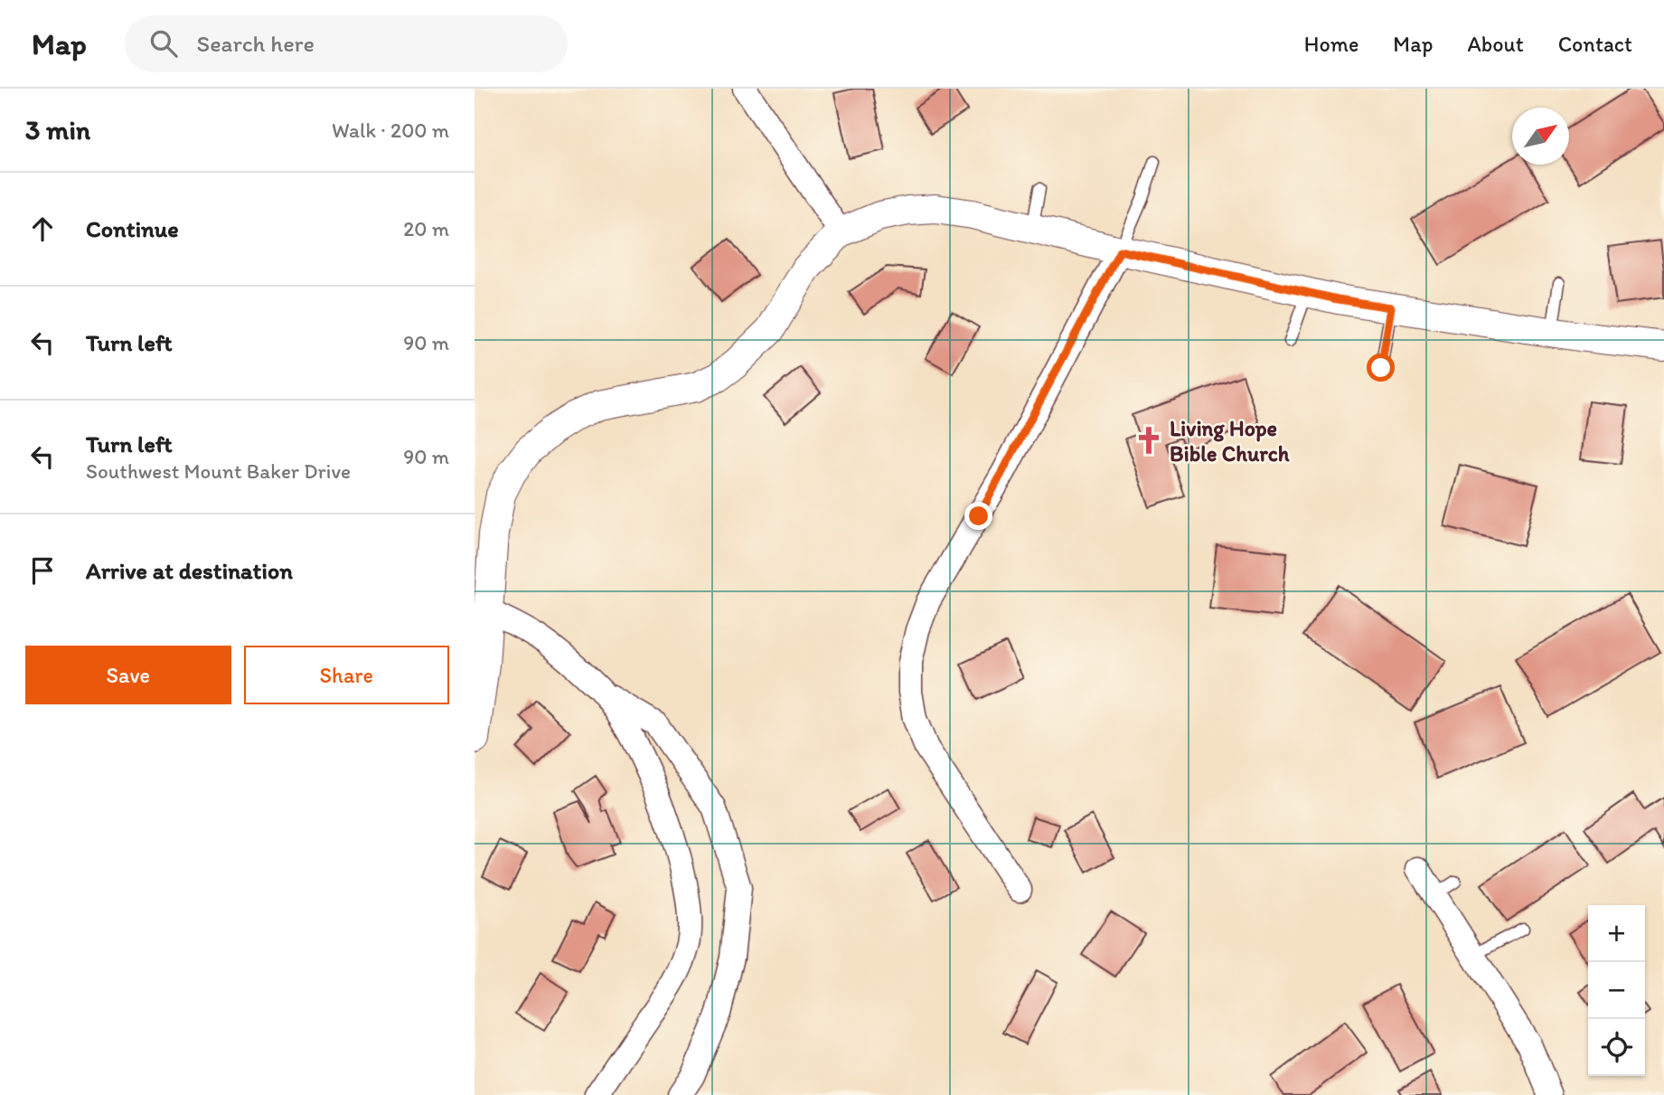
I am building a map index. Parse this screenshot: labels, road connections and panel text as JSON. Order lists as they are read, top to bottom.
{
  "places": {
    "church": ["Living Hope Bible Church"]
  },
  "north": "top right",
  "page": {
    "header": "Map",
    "search": "Search here",
    "nav": [
      "Home",
      "Map",
      "About",
      "Contact"
    ],
    "heading": ["3 min", "Walk · 200 m"],
    "list": [
      ["Continue", "20 m"],
      ["Turn left", "90 m"],
      ["Turn left", "Southwest Mount Baker Drive", "90 m"],
      "Arrive at destination"
    ],
    "buttons": ["Save", "Share"],
    "map_buttons": ["+", "−"]
  }
}
